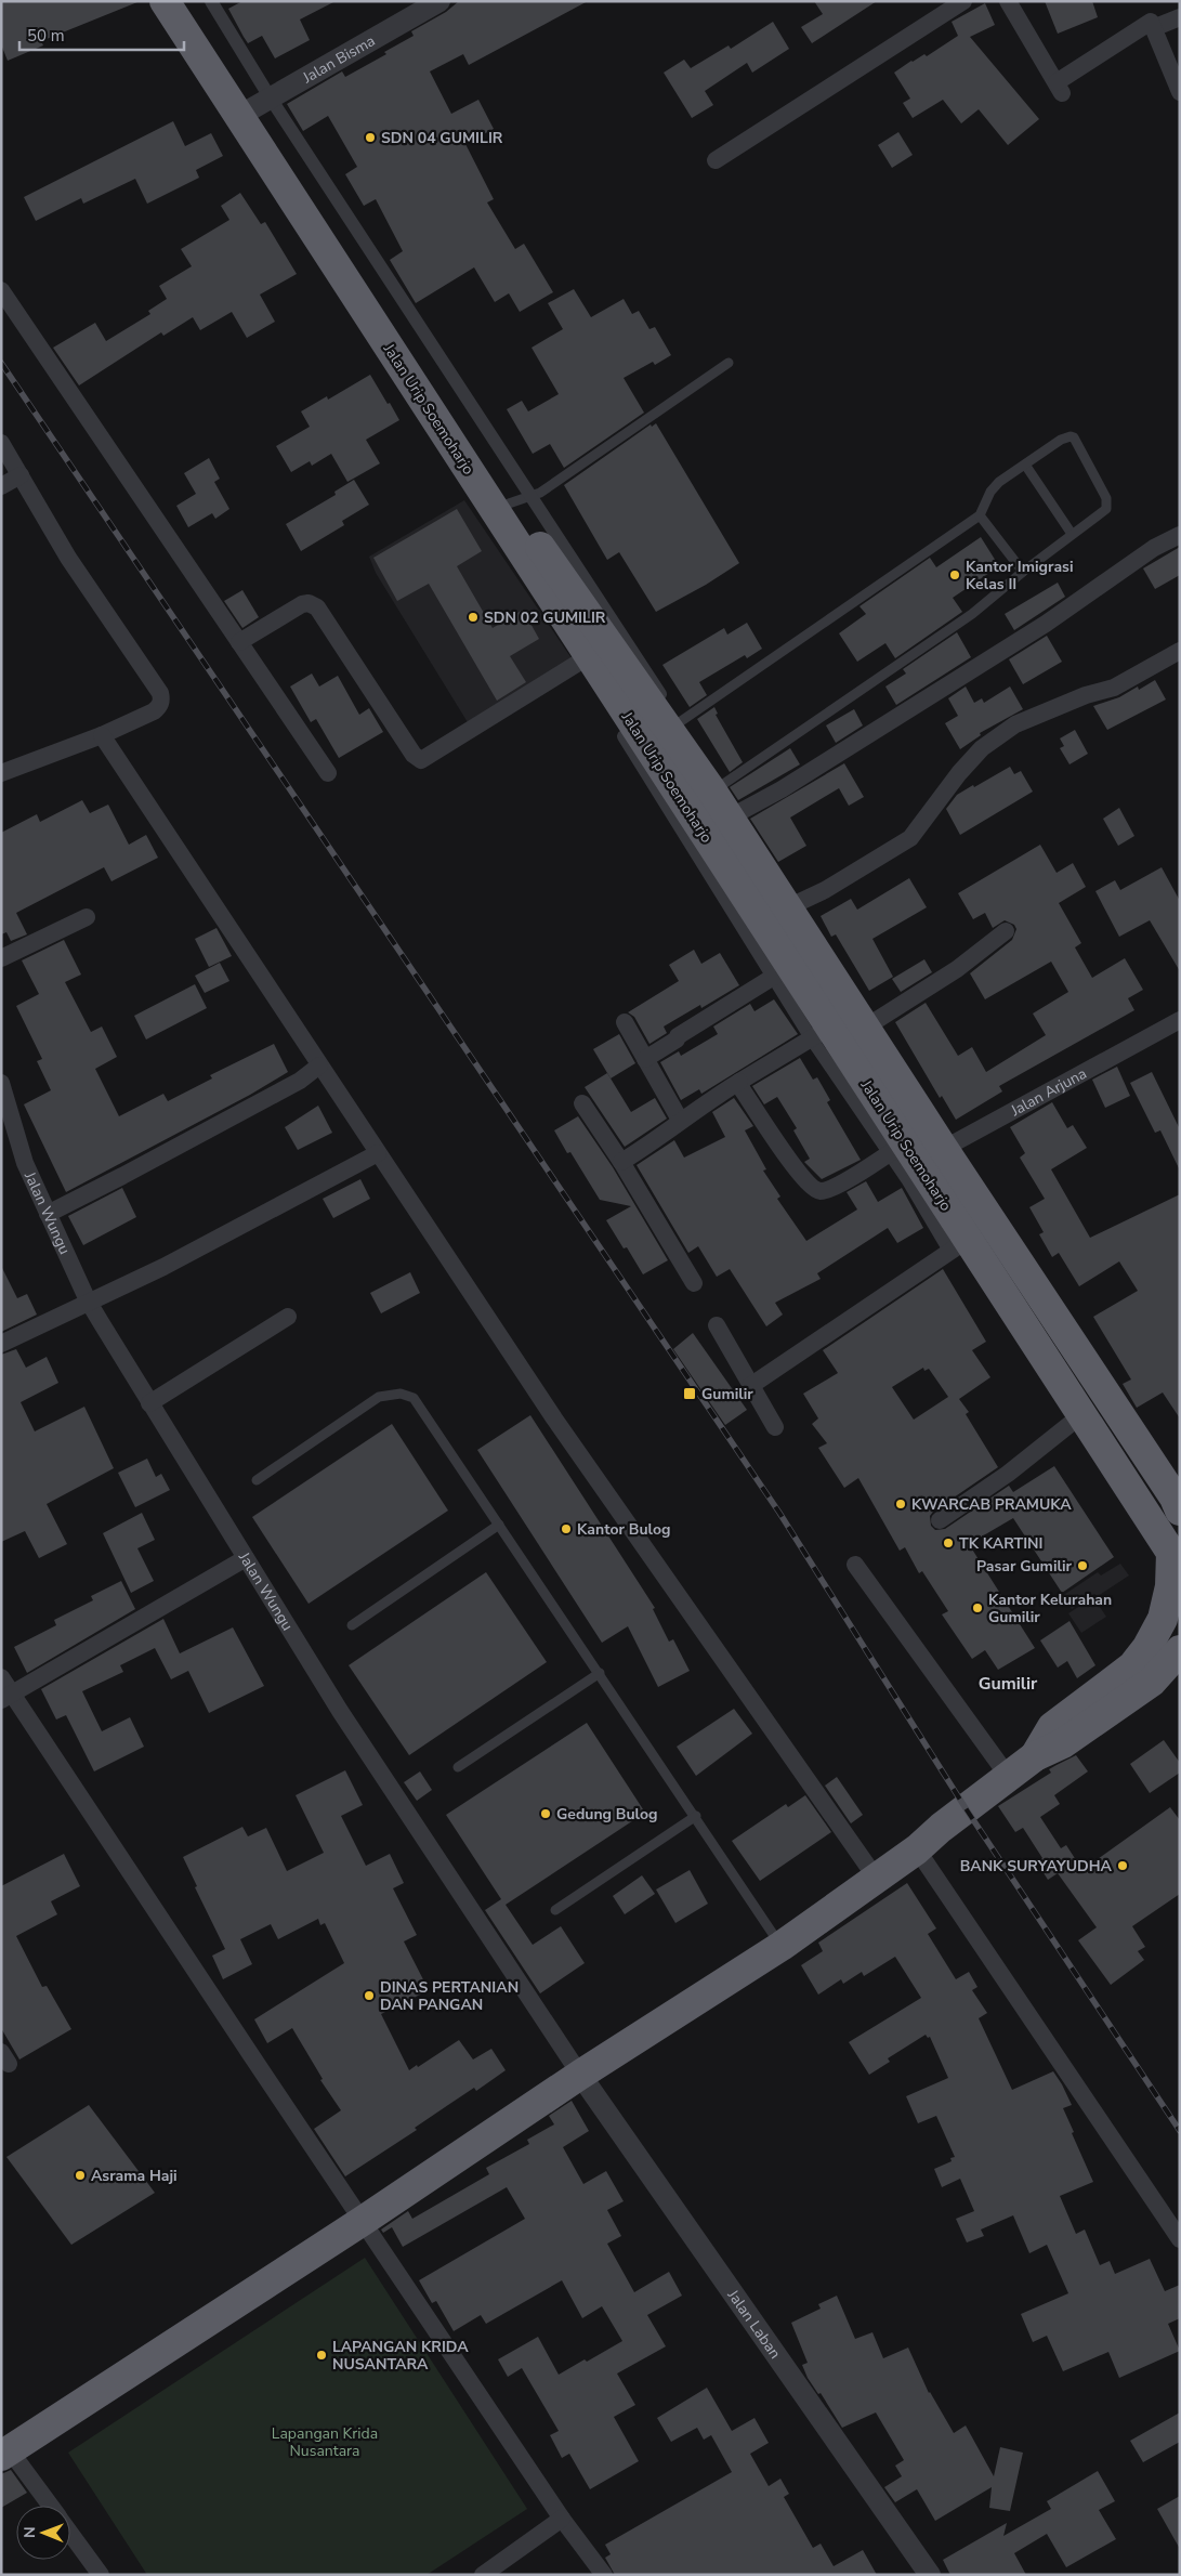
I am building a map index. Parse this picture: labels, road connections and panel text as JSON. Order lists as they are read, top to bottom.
{
  "streets": {
    "highway": ["Jalan Urip Soemoharjo"],
    "street": [
      "Jalan Bisma",
      "Jalan Arjuna",
      "Jalan Wungu",
      "Jalan Laban"
    ]
  },
  "crossings": [
    ["Jalan Bisma", "Jalan Urip Soemoharjo"],
    ["Jalan Urip Soemoharjo", "Jalan Arjuna"],
    ["Jalan Wungu", "Jalan Laban"]
  ],
  "districts": ["Gumilir"],
  "parks": ["Lapangan Krida Nusantara"],
  "places": {
    "other": [
      "SDN 04 GUMILIR",
      "Kantor Imigrasi Kelas II",
      "SDN 02 GUMILIR",
      "KWARCAB PRAMUKA",
      "Kantor Bulog",
      "TK KARTINI",
      "Pasar Gumilir",
      "Kantor Kelurahan Gumilir",
      "Gedung Bulog",
      "BANK SURYAYUDHA",
      "DINAS PERTANIAN DAN PANGAN",
      "Asrama Haji",
      "LAPANGAN KRIDA NUSANTARA"
    ],
    "transit": ["Gumilir"]
  },
  "scale_bar": "50 m",
  "north": "left"
}
